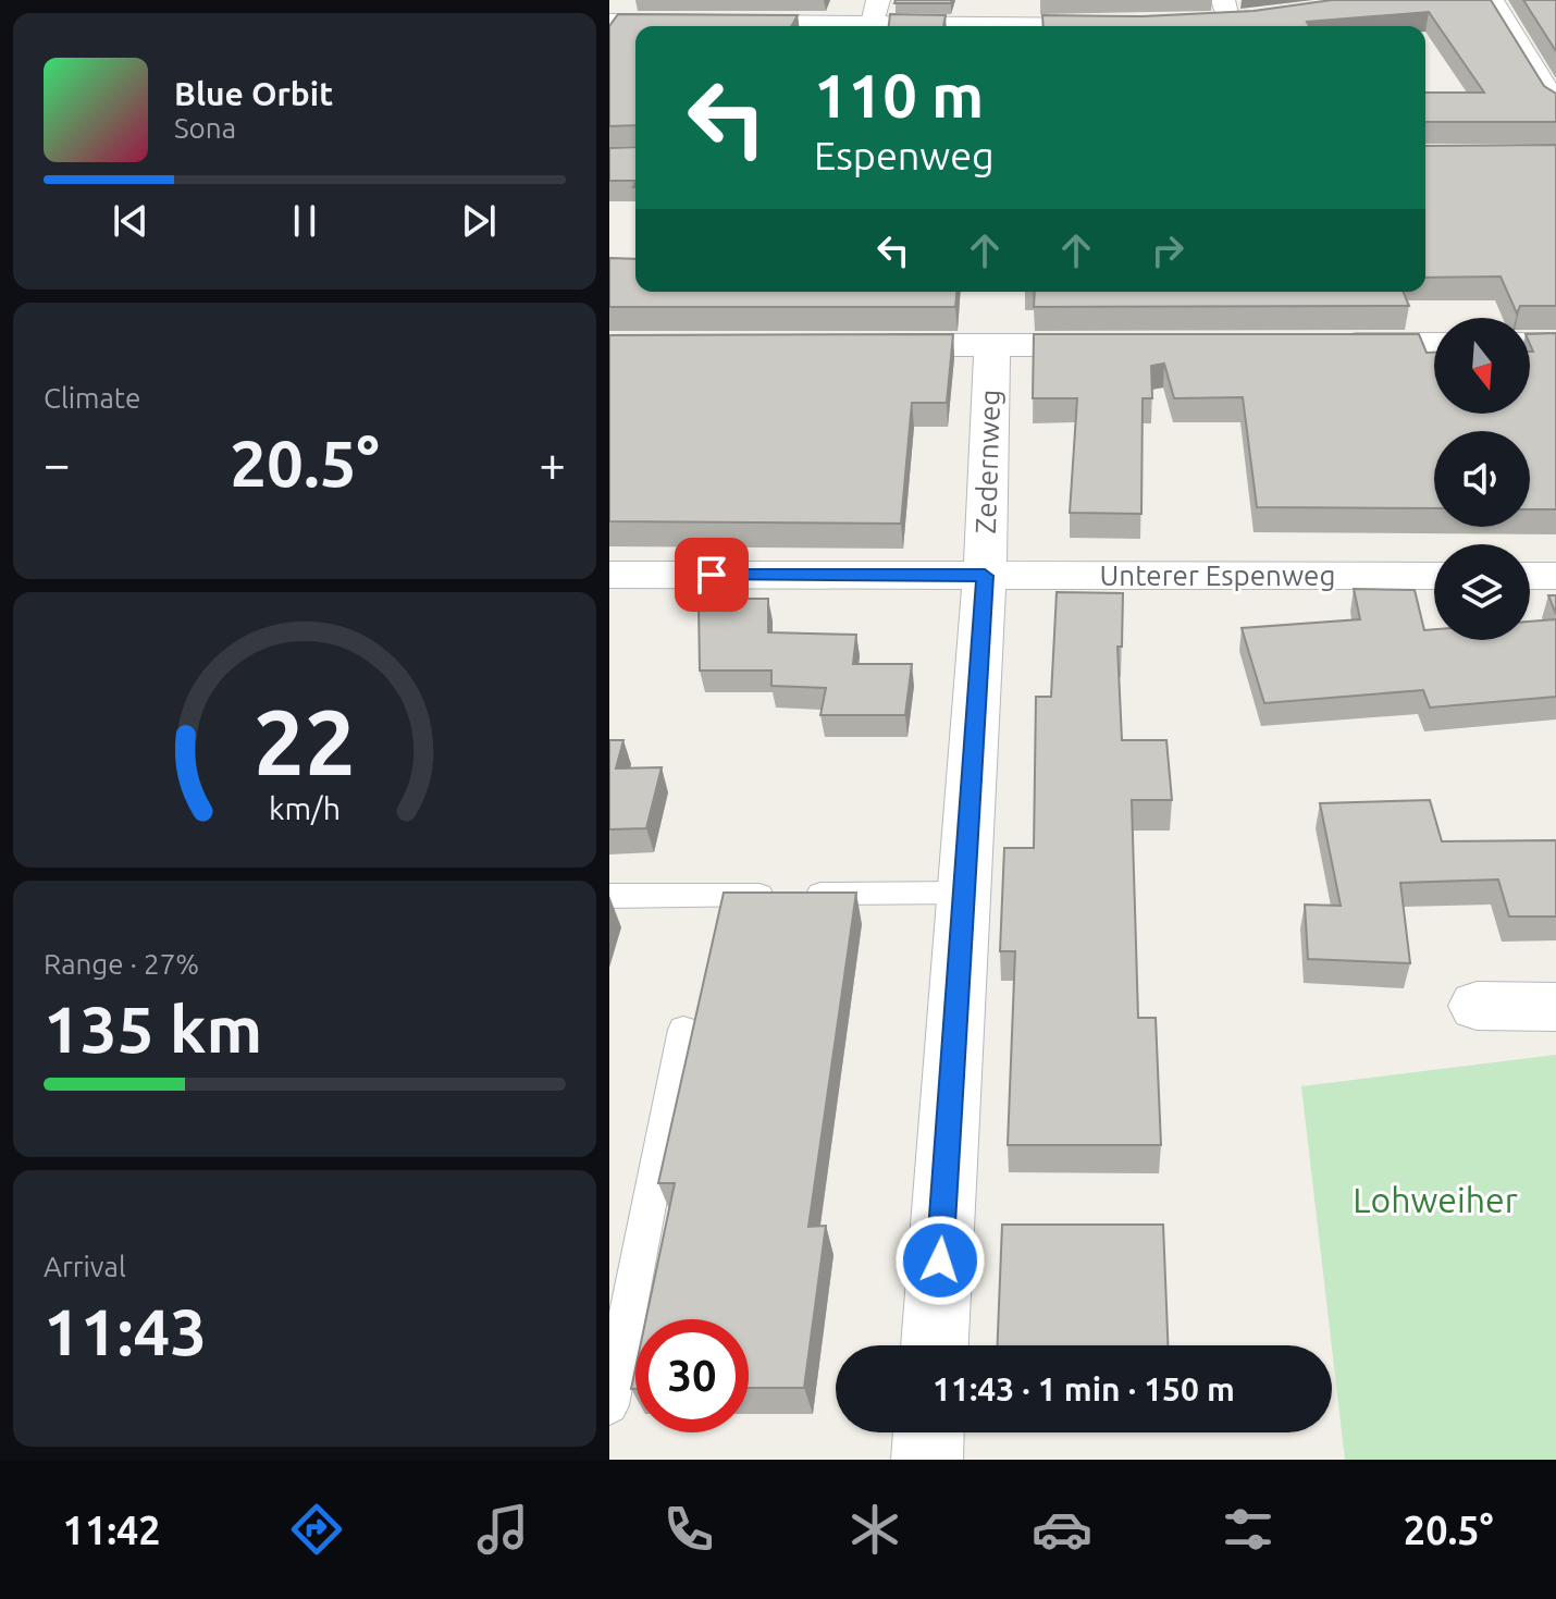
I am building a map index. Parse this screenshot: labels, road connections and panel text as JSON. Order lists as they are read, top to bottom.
{
  "streets": {
    "street": ["Zedernweg", "Unterer Espenweg"]
  },
  "crossings": [
    ["Zedernweg", "Unterer Espenweg"]
  ],
  "parks": ["Lohweiher"],
  "north": "bottom",
  "page": {
    "turn": ["110 m", "Espenweg"],
    "song": ["Blue Orbit", "Sona"],
    "tile": [
      "Climate",
      ["Range · 27%", "135 km"],
      ["Arrival", "11:43"]
    ],
    "heat": ["−", "20.5°", "+"],
    "limit": "30",
    "trip": "11:43 · 1 min · 150 m",
    "tabs": ["11:42", "20.5°"],
    "gauge": ["22", "km/h"]
  }
}
